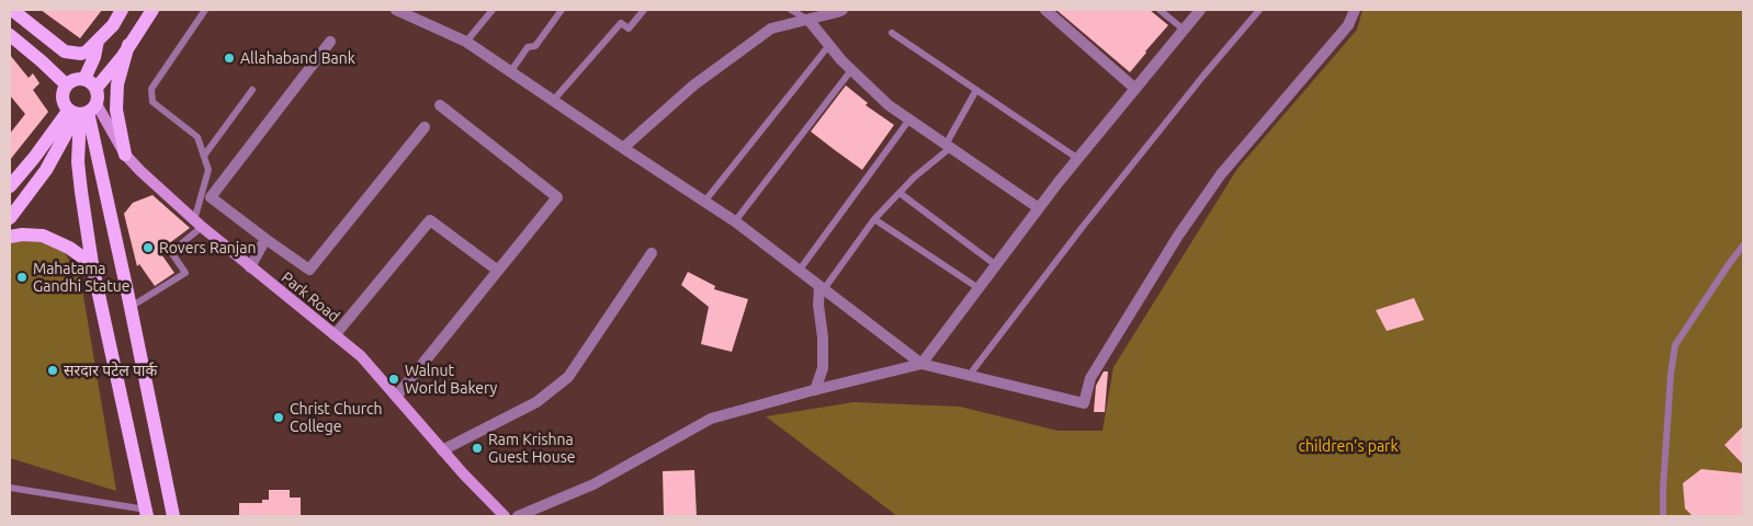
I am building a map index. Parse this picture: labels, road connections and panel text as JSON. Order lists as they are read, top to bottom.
{
  "streets": {
    "street": ["Park Road"]
  },
  "parks": ["children's park"],
  "places": [
    "Allahaband Bank",
    "Rovers Ranjan",
    "Mahatama Gandhi Statue",
    "सरदार पटेल पार्क",
    "Walnut World Bakery",
    "Christ Church College",
    "Ram Krishna Guest House"
  ]
}
